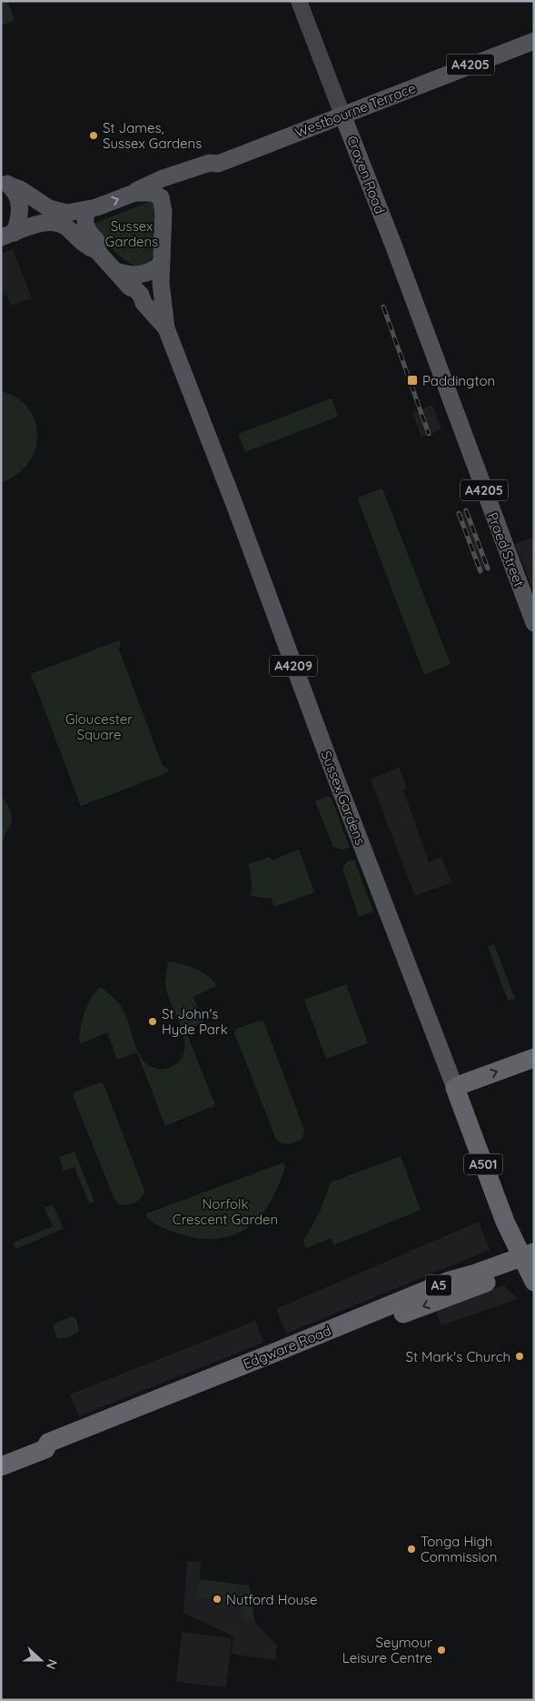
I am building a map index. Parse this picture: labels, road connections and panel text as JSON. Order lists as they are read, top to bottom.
{
  "streets": {
    "highway": [
      "Sussex Gardens",
      "A501",
      "A5",
      "Edgware Road"
    ],
    "main road": [
      "A4205",
      "Westbourne Terrace",
      "Craven Road",
      "Praed Street",
      "A4209"
    ]
  },
  "crossings": [
    ["Westbourne Terrace", "Craven Road"],
    ["Westbourne Terrace", "A4209"],
    ["Westbourne Terrace", "Sussex Gardens"],
    ["Craven Road", "Praed Street"],
    ["A4209", "Sussex Gardens"],
    ["Sussex Gardens", "Edgware Road"]
  ],
  "parks": ["Sussex Gardens", "Gloucester Square", "Norfolk Crescent Garden"],
  "places": {
    "other": [
      "St James, Sussex Gardens",
      "St John's Hyde Park",
      "St Mark's Church",
      "Tonga High Commission",
      "Nutford House",
      "Seymour Leisure Centre"
    ],
    "transit": ["Paddington"]
  },
  "north": "right"
}
